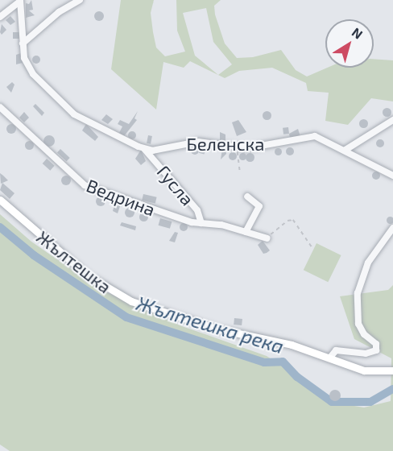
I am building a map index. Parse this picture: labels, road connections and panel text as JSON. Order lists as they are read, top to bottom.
{
  "streets": {
    "main road": ["Жълтешка"],
    "street": ["Беленска", "Гусла", "Ведрина"]
  },
  "crossings": [
    ["Беленска", "Гусла"],
    ["Гусла", "Ведрина"]
  ],
  "water": ["Жълтешка река"],
  "north": "top right"
}
